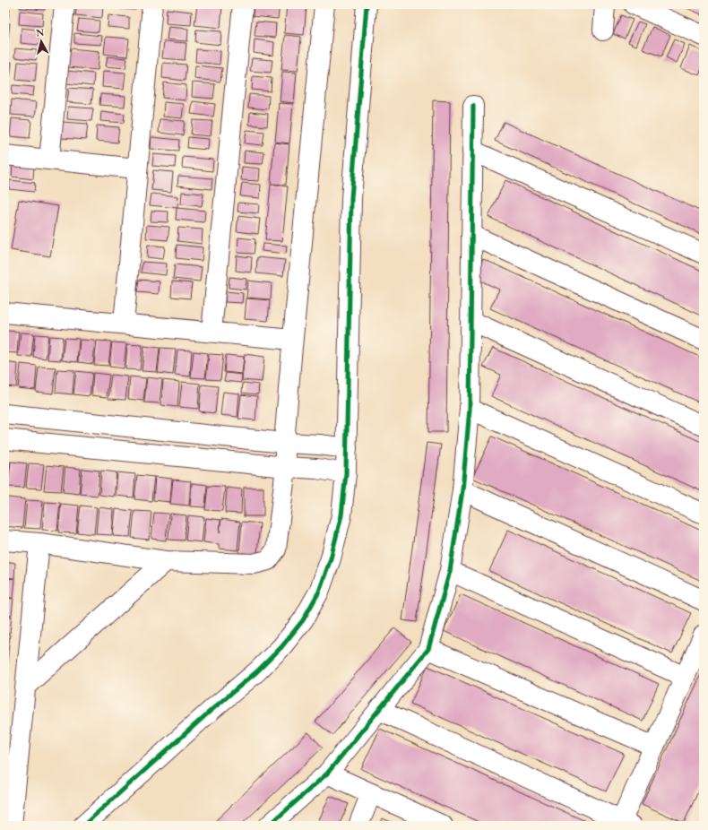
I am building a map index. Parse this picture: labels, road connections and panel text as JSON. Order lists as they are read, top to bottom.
{
  "north": "top"
}
